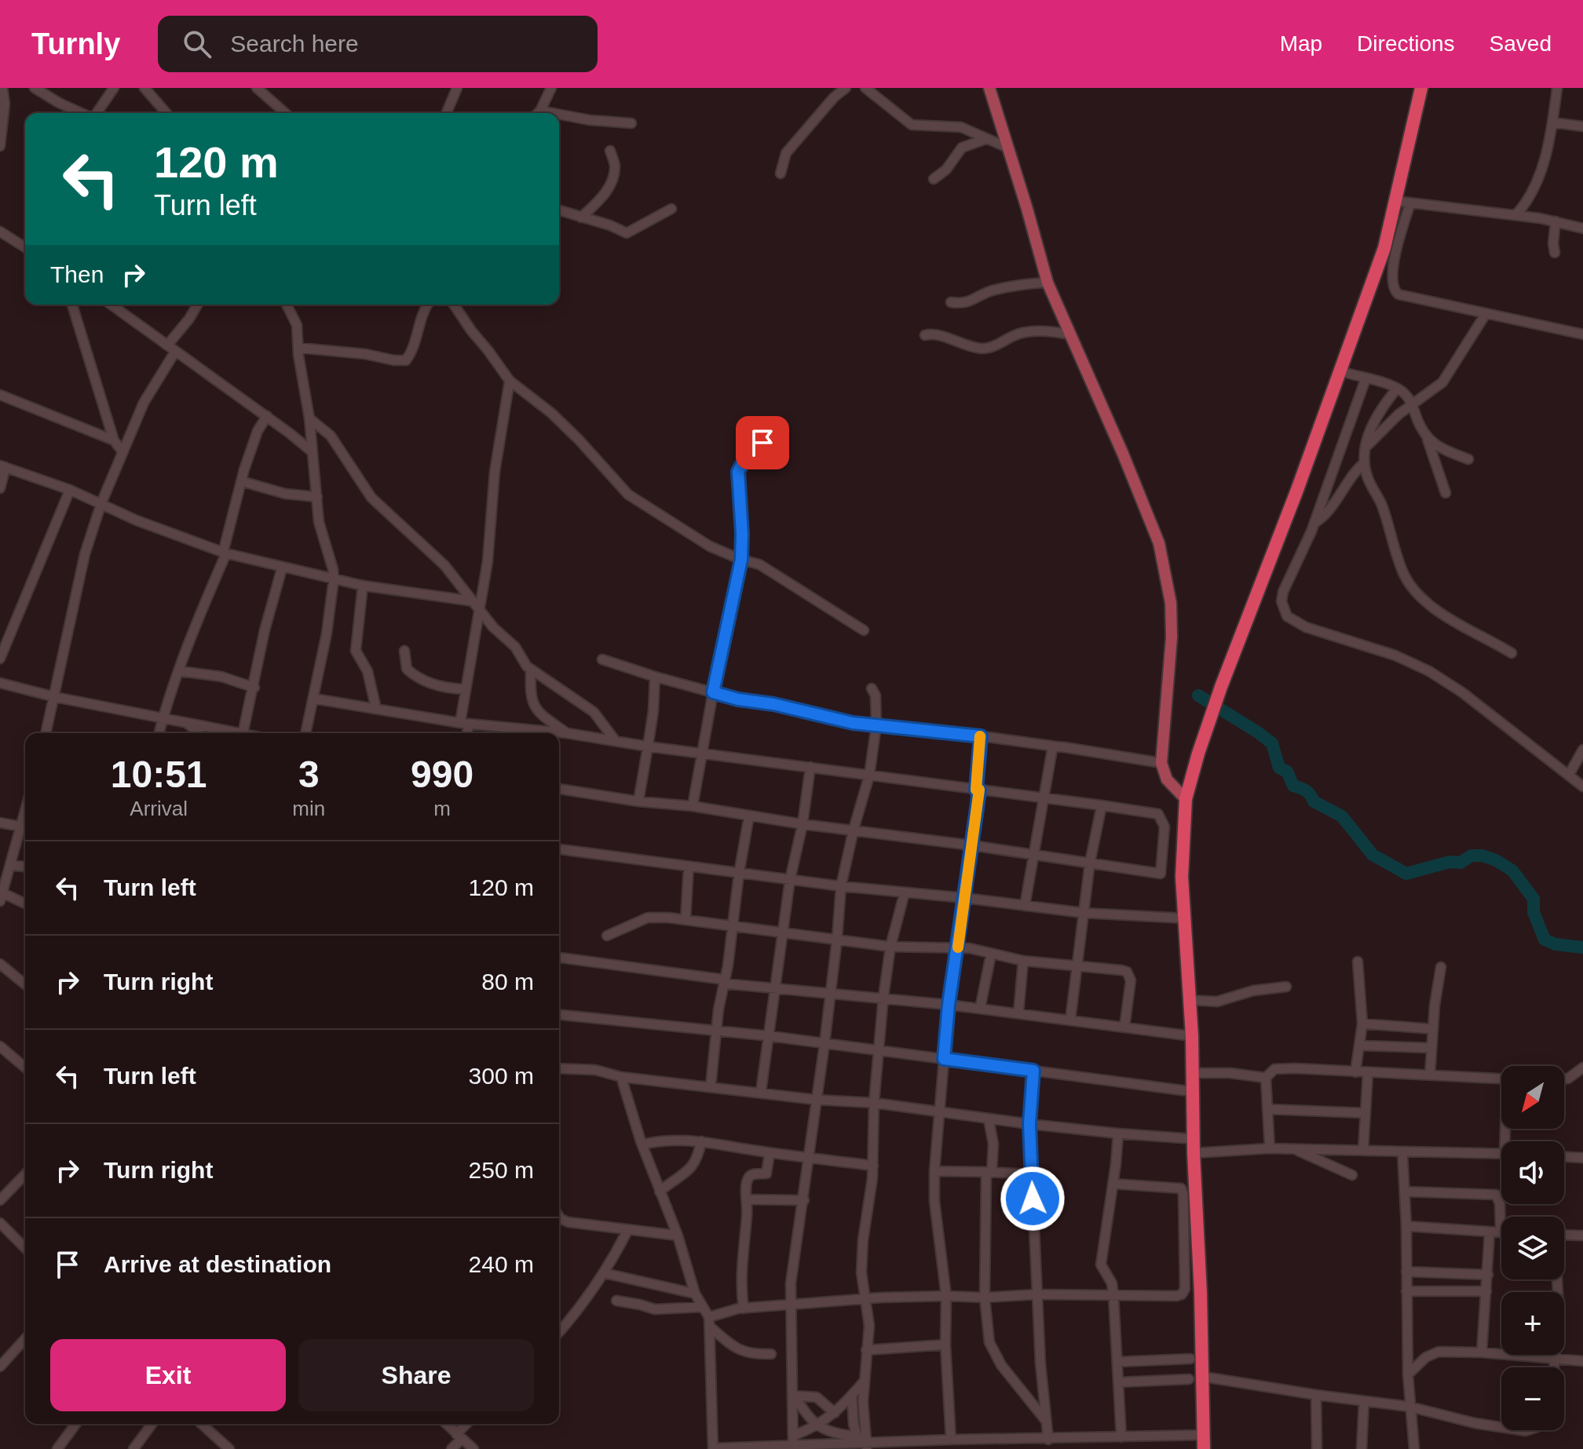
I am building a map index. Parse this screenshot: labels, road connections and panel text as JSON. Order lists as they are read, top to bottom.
{
  "north": "bottom left",
  "page": {
    "header": "Turnly",
    "search": "Search here",
    "nav": ["Map", "Directions", "Saved"],
    "turn": ["120 m", "Turn left"],
    "then": "Then",
    "eta": [
      "10:51",
      "Arrival",
      "3",
      "min",
      "990",
      "m"
    ],
    "list": [
      {
        "name": "Turn left",
        "value": "120 m"
      },
      {
        "name": "Turn right",
        "value": "80 m"
      },
      {
        "name": "Turn left",
        "value": "300 m"
      },
      {
        "name": "Turn right",
        "value": "250 m"
      },
      {
        "name": "Arrive at destination",
        "value": "240 m"
      }
    ],
    "map_buttons": ["+", "−"],
    "buttons": ["Exit", "Share"]
  }
}
